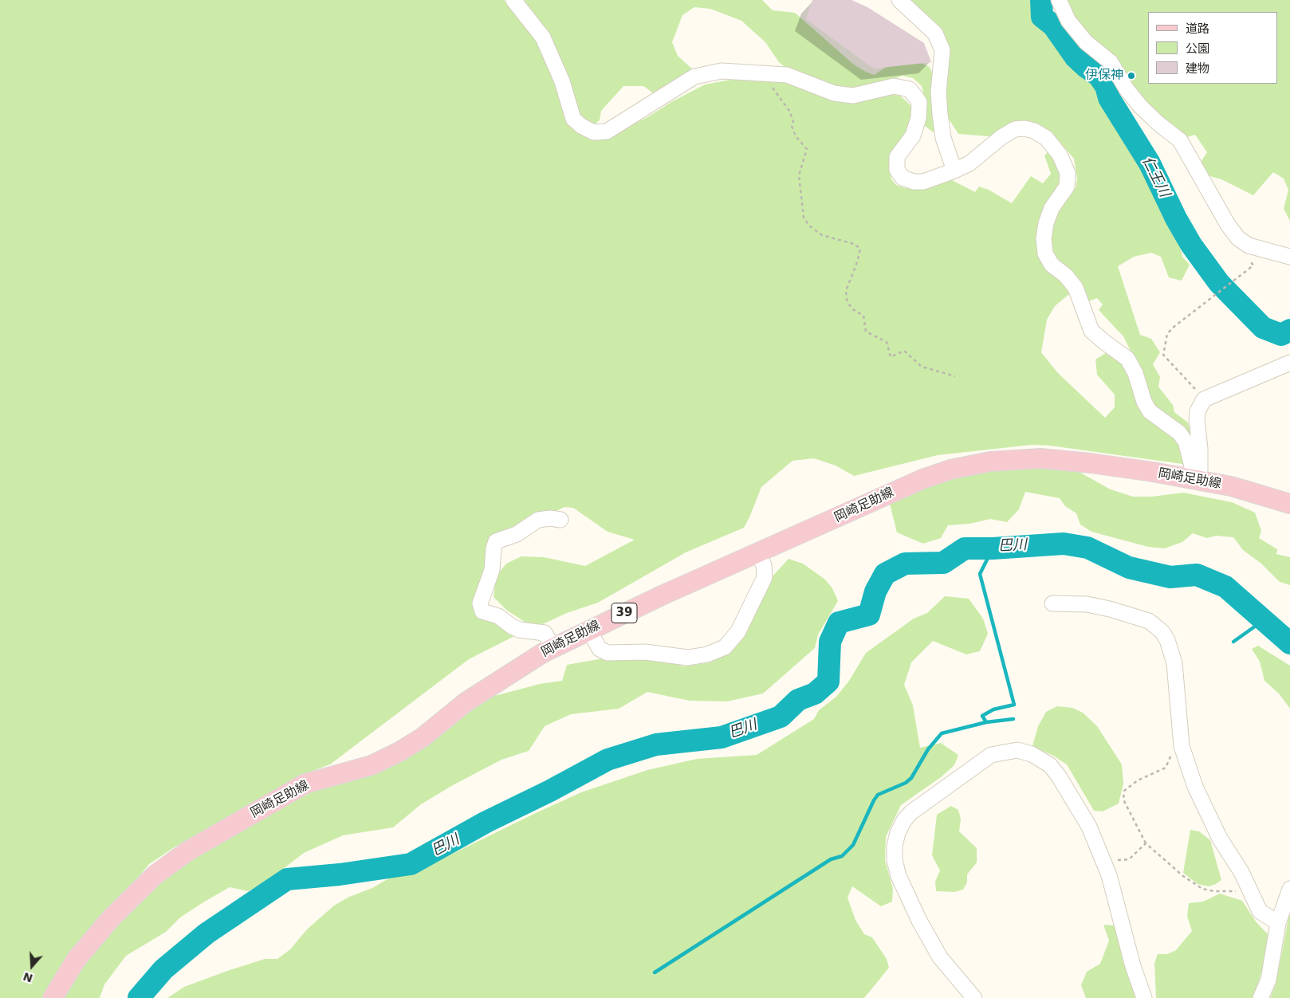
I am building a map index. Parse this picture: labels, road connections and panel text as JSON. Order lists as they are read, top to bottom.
{
  "streets": {
    "main road": ["岡崎足助線", "39"]
  },
  "water": ["仁王川", "巴川"],
  "places": ["伊保神"],
  "legend": ["道路", "公園", "建物"],
  "north": "bottom"
}
